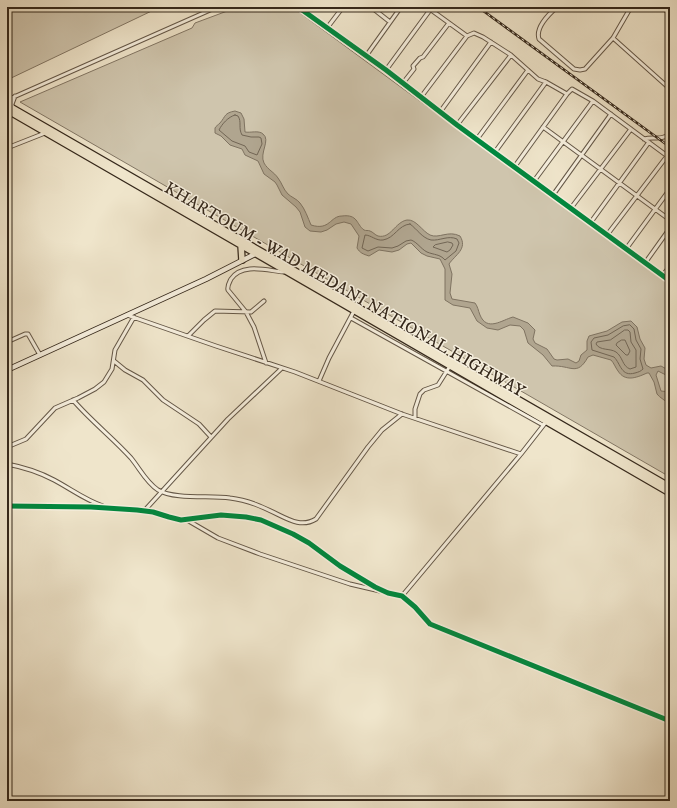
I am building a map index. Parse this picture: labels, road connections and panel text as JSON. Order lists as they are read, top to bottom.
{
  "streets": {
    "highway": ["KHARTOUM - WAD MEDANI NATIONAL HIGHWAY"]
  }
}
